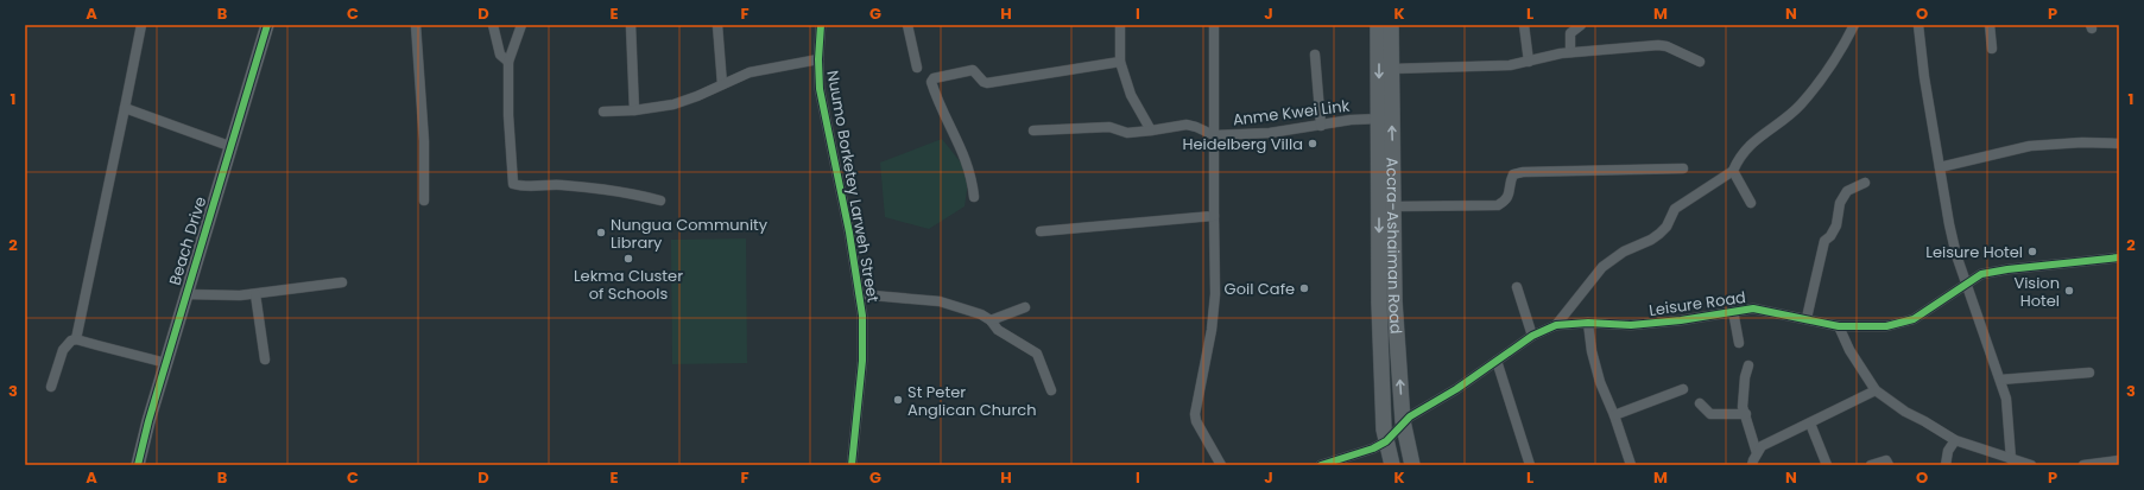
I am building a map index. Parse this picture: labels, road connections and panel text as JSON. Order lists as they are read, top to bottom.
{
  "streets": {
    "main road": ["Accra-Ashaiman Road"],
    "street": [
      "Anme Kwei Link",
      "Nuumo Borketey Larweh Street",
      "Beach Drive",
      "Leisure Road"
    ]
  },
  "crossings": [
    ["Anme Kwei Link", "Accra-Ashaiman Road"],
    ["Accra-Ashaiman Road", "Leisure Road"]
  ],
  "places": [
    "Heidelberg Villa",
    "Nungua Community Library",
    "Leisure Hotel",
    "Lekma Cluster of Schools",
    "Goil Cafe",
    "Vision Hotel",
    "St Peter Anglican Church"
  ],
  "grid": {
    "columns": [
      "A",
      "B",
      "C",
      "D",
      "E",
      "F",
      "G",
      "H",
      "I",
      "J",
      "K",
      "L",
      "M",
      "N",
      "O",
      "P"
    ],
    "rows": ["1", "2", "3"]
  }
}
